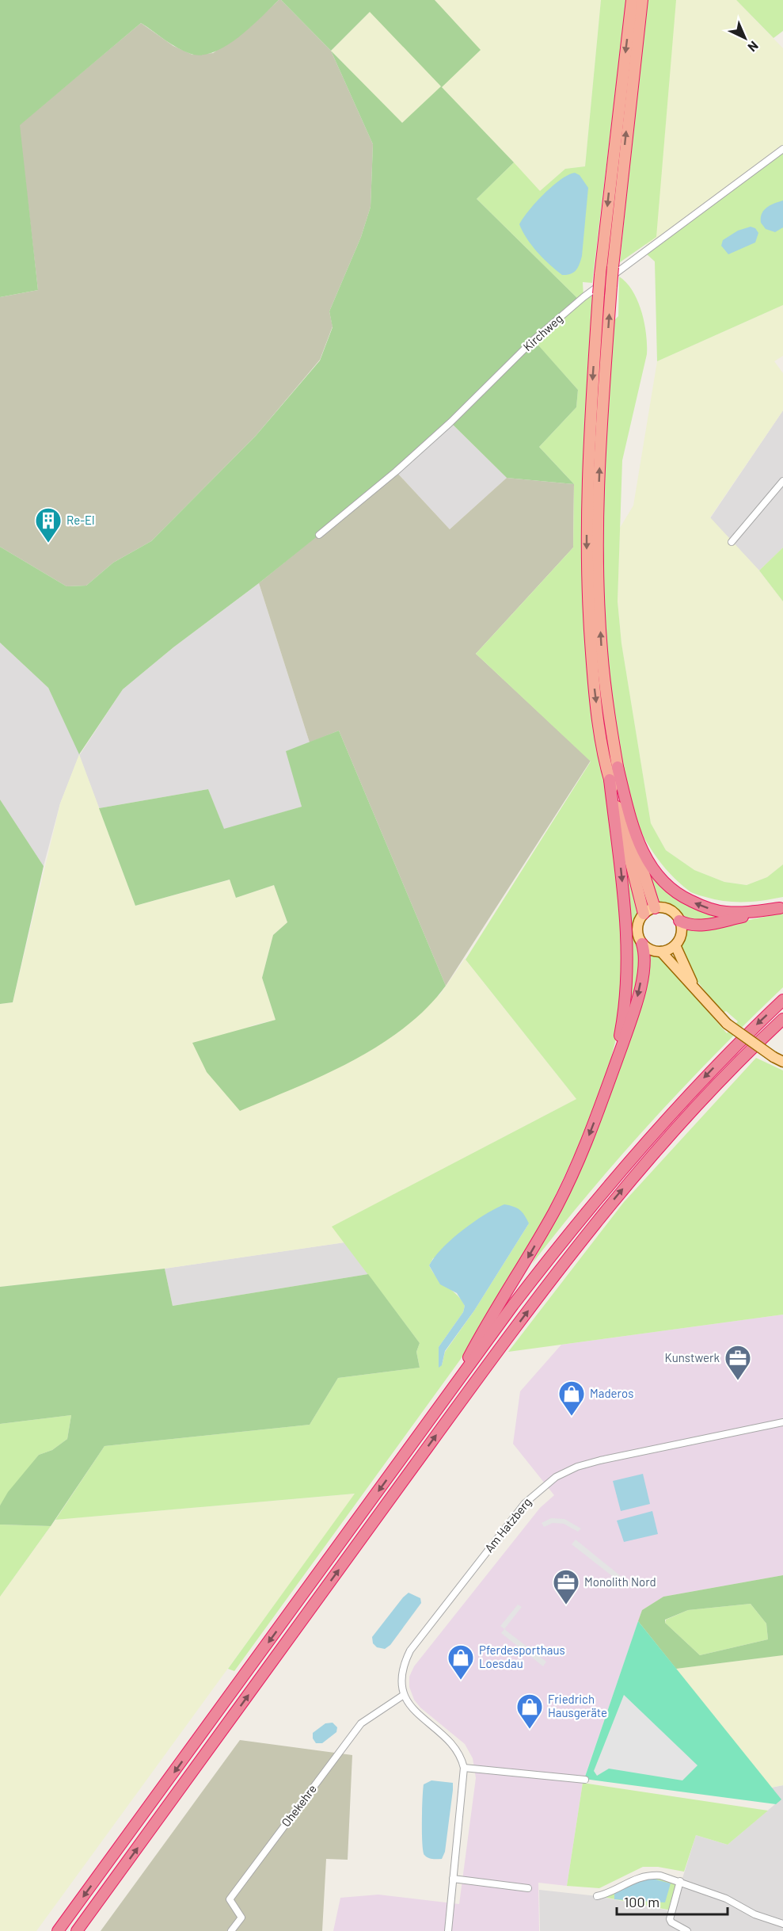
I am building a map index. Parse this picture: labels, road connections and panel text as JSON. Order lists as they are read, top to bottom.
{
  "streets": {
    "street": ["Kirchweg", "Am Hatzberg", "Ohekehre"]
  },
  "crossings": [
    ["Am Hatzberg", "Ohekehre"]
  ],
  "places": {
    "building": ["Re-El"],
    "office": ["Kunstwerk", "Monolith Nord"],
    "shop": ["Maderos", "Pferdesporthaus Loesdau", "Friedrich Hausgeräte"]
  },
  "scale_bar": "100 m",
  "north": "bottom right"
}
